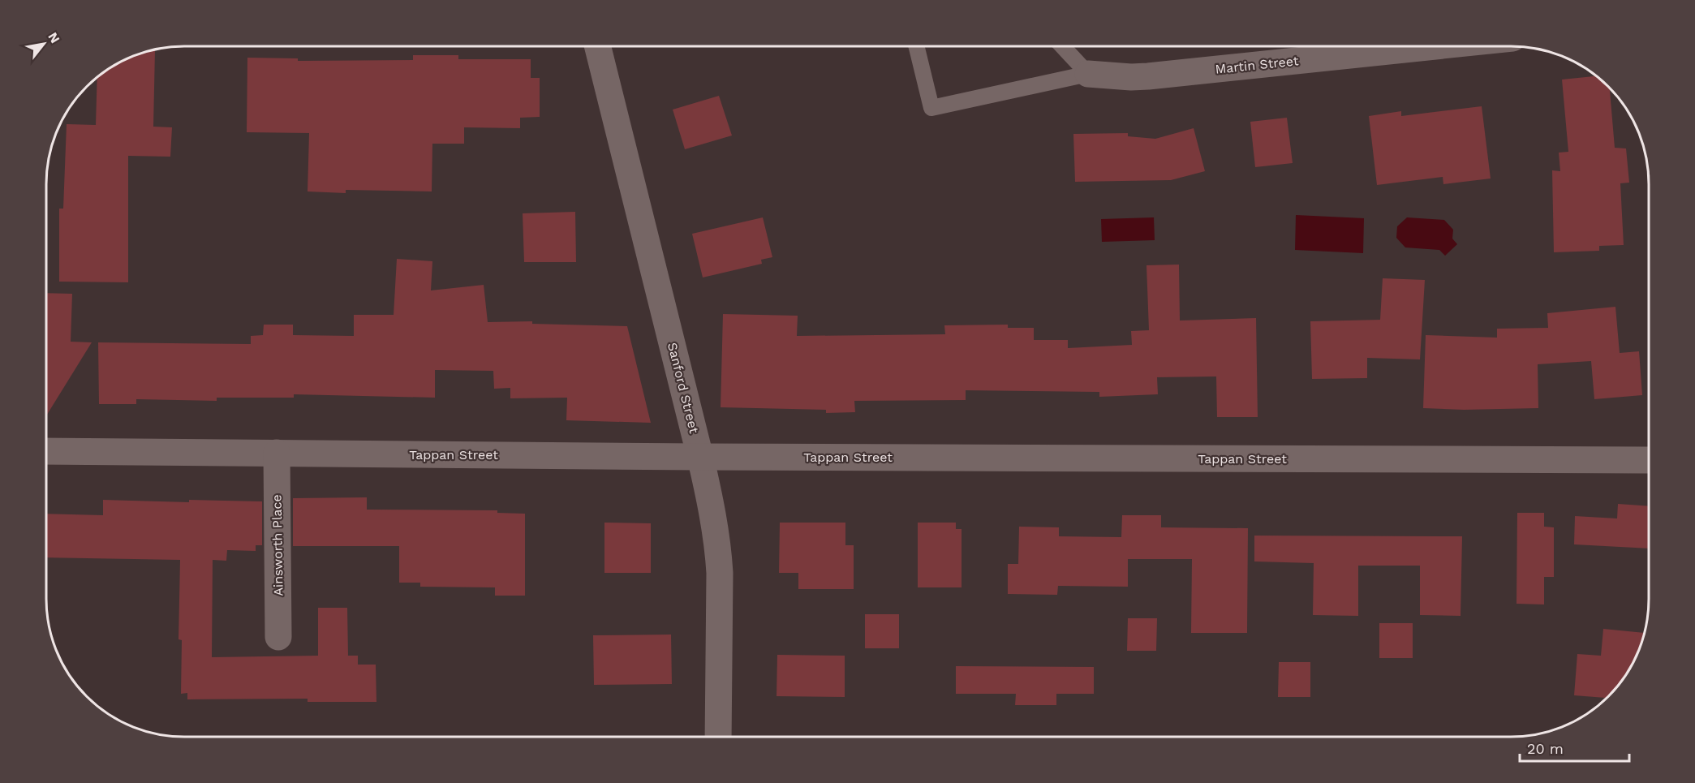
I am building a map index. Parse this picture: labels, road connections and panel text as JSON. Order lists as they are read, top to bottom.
{
  "streets": {
    "street": [
      "Martin Street",
      "Sanford Street",
      "Tappan Street",
      "Ainsworth Place"
    ]
  },
  "crossings": [
    ["Sanford Street", "Tappan Street"],
    ["Tappan Street", "Ainsworth Place"]
  ],
  "scale_bar": "20 m",
  "north": "top right"
}
